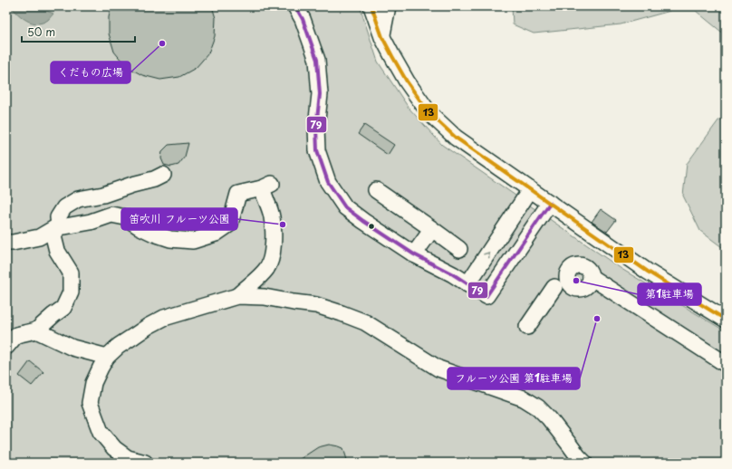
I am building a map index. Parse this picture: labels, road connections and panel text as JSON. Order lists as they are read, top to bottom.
{
  "places": [
    "くだもの広場",
    "笛吹川 フルーツ公園",
    "第1駐車場",
    "フルーツ公園 第1駐車場"
  ],
  "lines": ["transit line 79", "transit line 13"],
  "scale_bar": "50 m"
}
